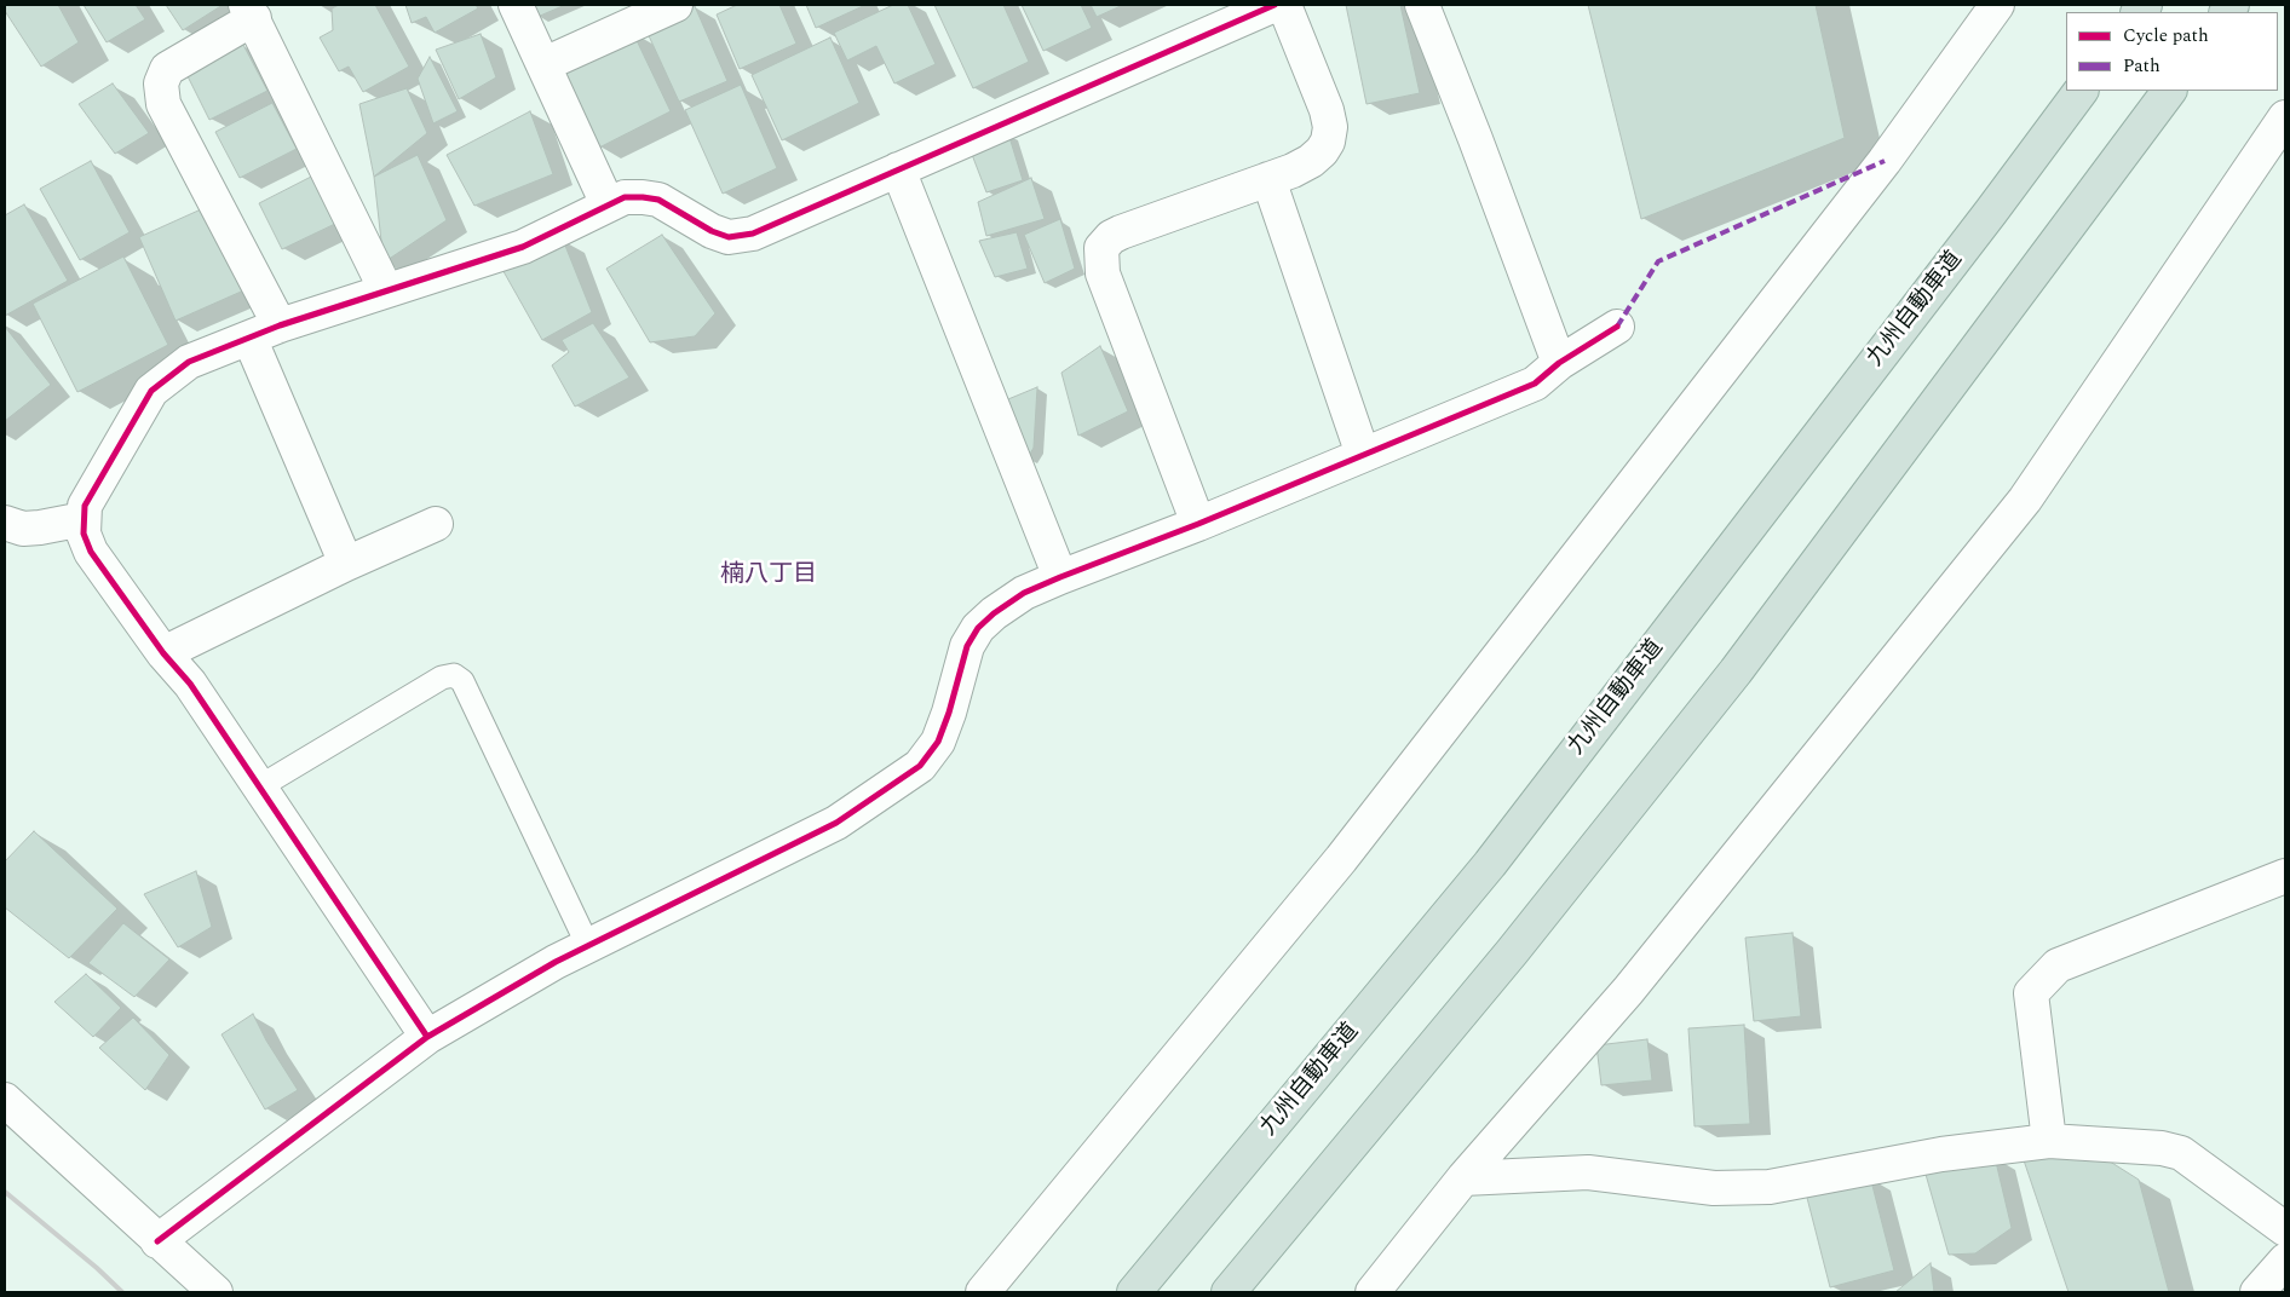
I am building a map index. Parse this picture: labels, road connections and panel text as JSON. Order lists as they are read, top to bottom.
{
  "streets": {
    "highway": ["九州自動車道"]
  },
  "districts": ["楠八丁目"],
  "legend": ["Cycle path", "Path"]
}
